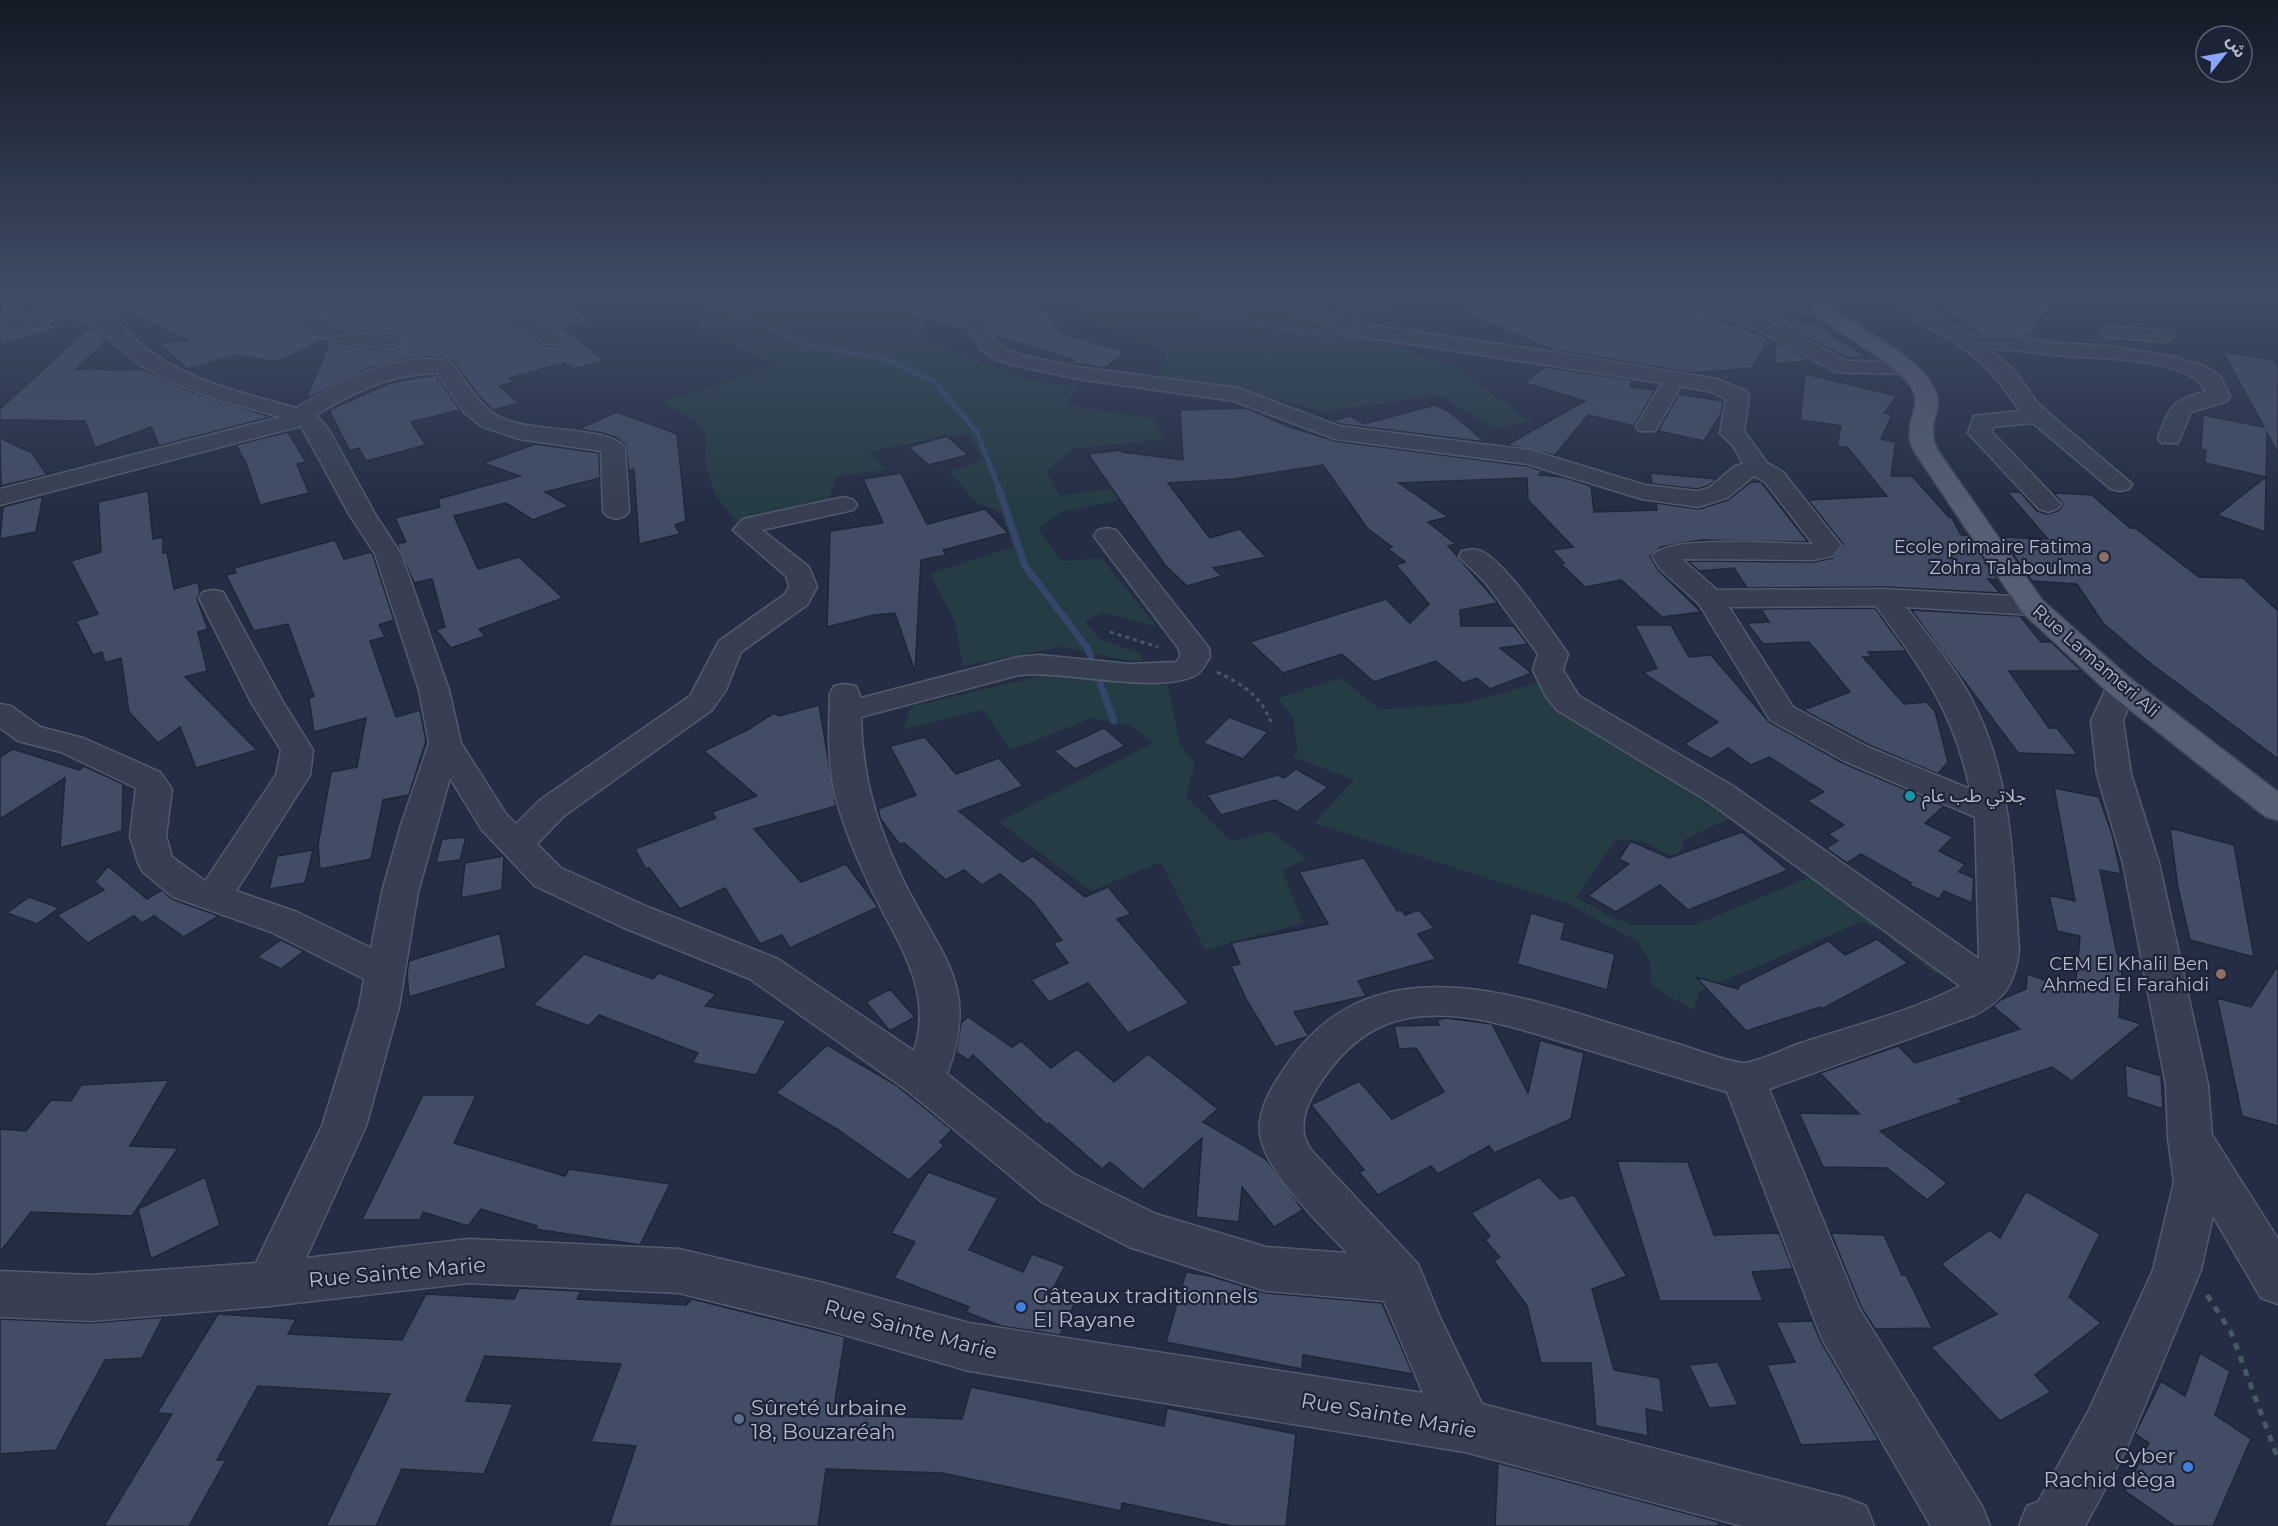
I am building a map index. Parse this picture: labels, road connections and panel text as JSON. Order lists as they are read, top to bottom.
{
  "streets": {
    "main road": ["Rue Lamameri Ali"],
    "street": ["Rue Sainte Marie"]
  },
  "places": [
    "Ecole primaire Fatima Zohra Talaboulma",
    "جلاتي طب عام",
    "CEM El Khalil Ben Ahmed El Farahidi",
    "Gâteaux traditionnels El Rayane",
    "Sûreté urbaine 18, Bouzaréah",
    "Cyber Rachid dèga"
  ],
  "north": "top right"
}
